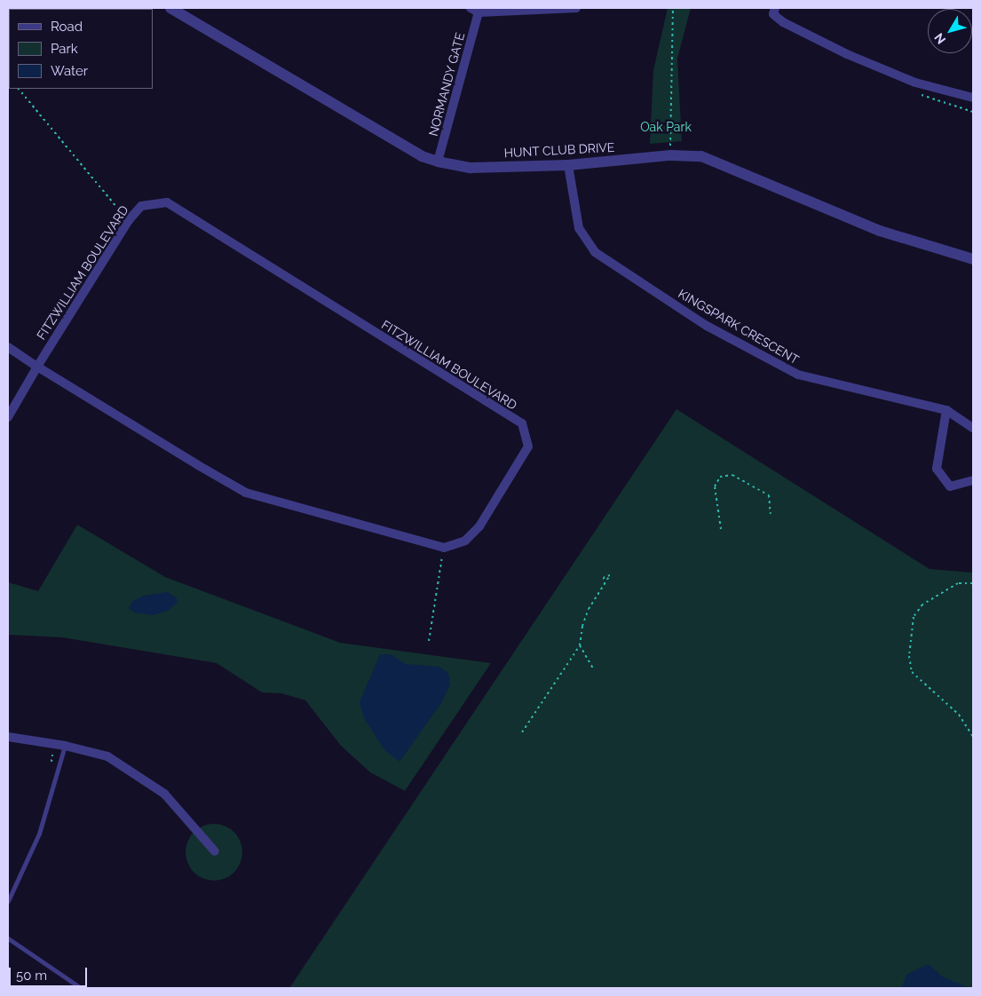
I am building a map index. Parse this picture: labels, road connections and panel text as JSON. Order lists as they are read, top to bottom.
{
  "streets": {
    "street": [
      "NORMANDY GATE",
      "HUNT CLUB DRIVE",
      "FITZWILLIAM BOULEVARD",
      "KINGSPARK CRESCENT"
    ]
  },
  "crossings": [
    ["NORMANDY GATE", "HUNT CLUB DRIVE"],
    ["HUNT CLUB DRIVE", "KINGSPARK CRESCENT"]
  ],
  "parks": ["Oak Park"],
  "legend": ["Road", "Park", "Water"],
  "scale_bar": "50 m",
  "north": "bottom left"
}
